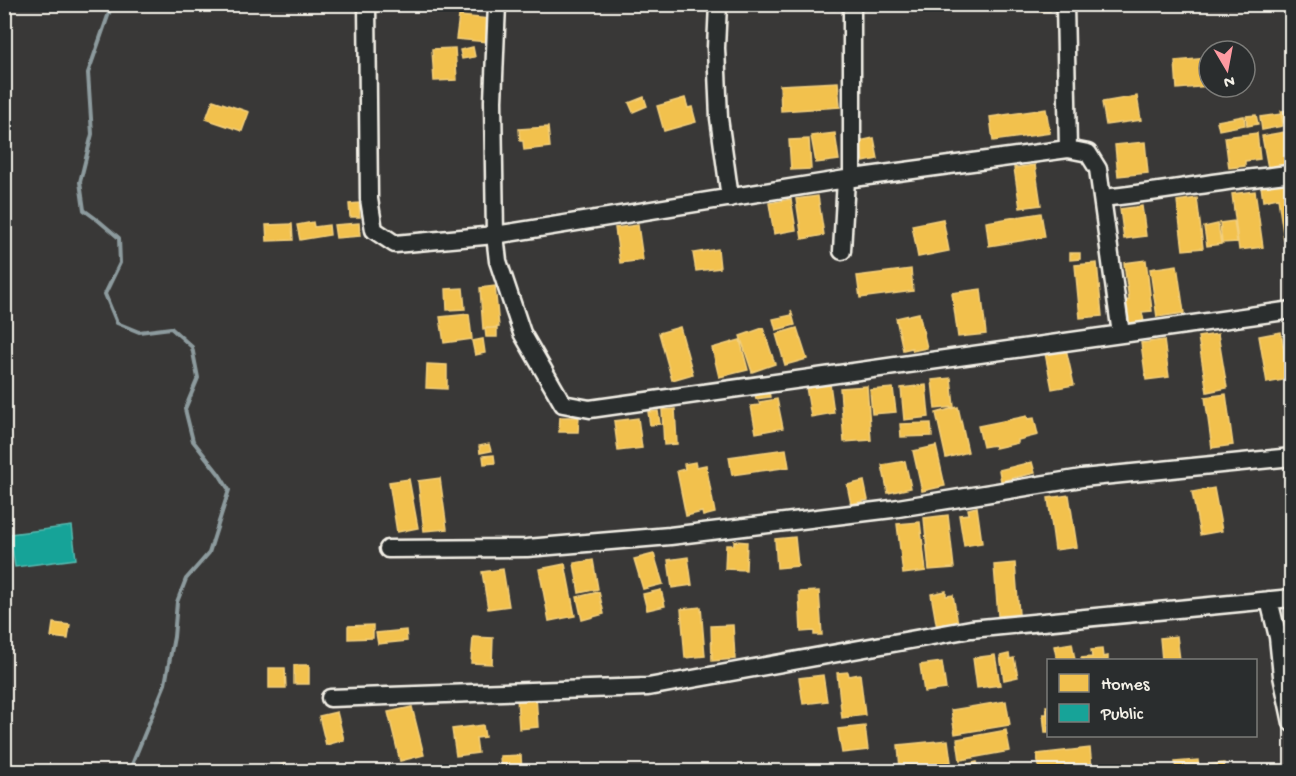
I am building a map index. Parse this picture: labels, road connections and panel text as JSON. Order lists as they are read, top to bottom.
{
  "legend": ["Homes", "Public"],
  "north": "bottom"
}
